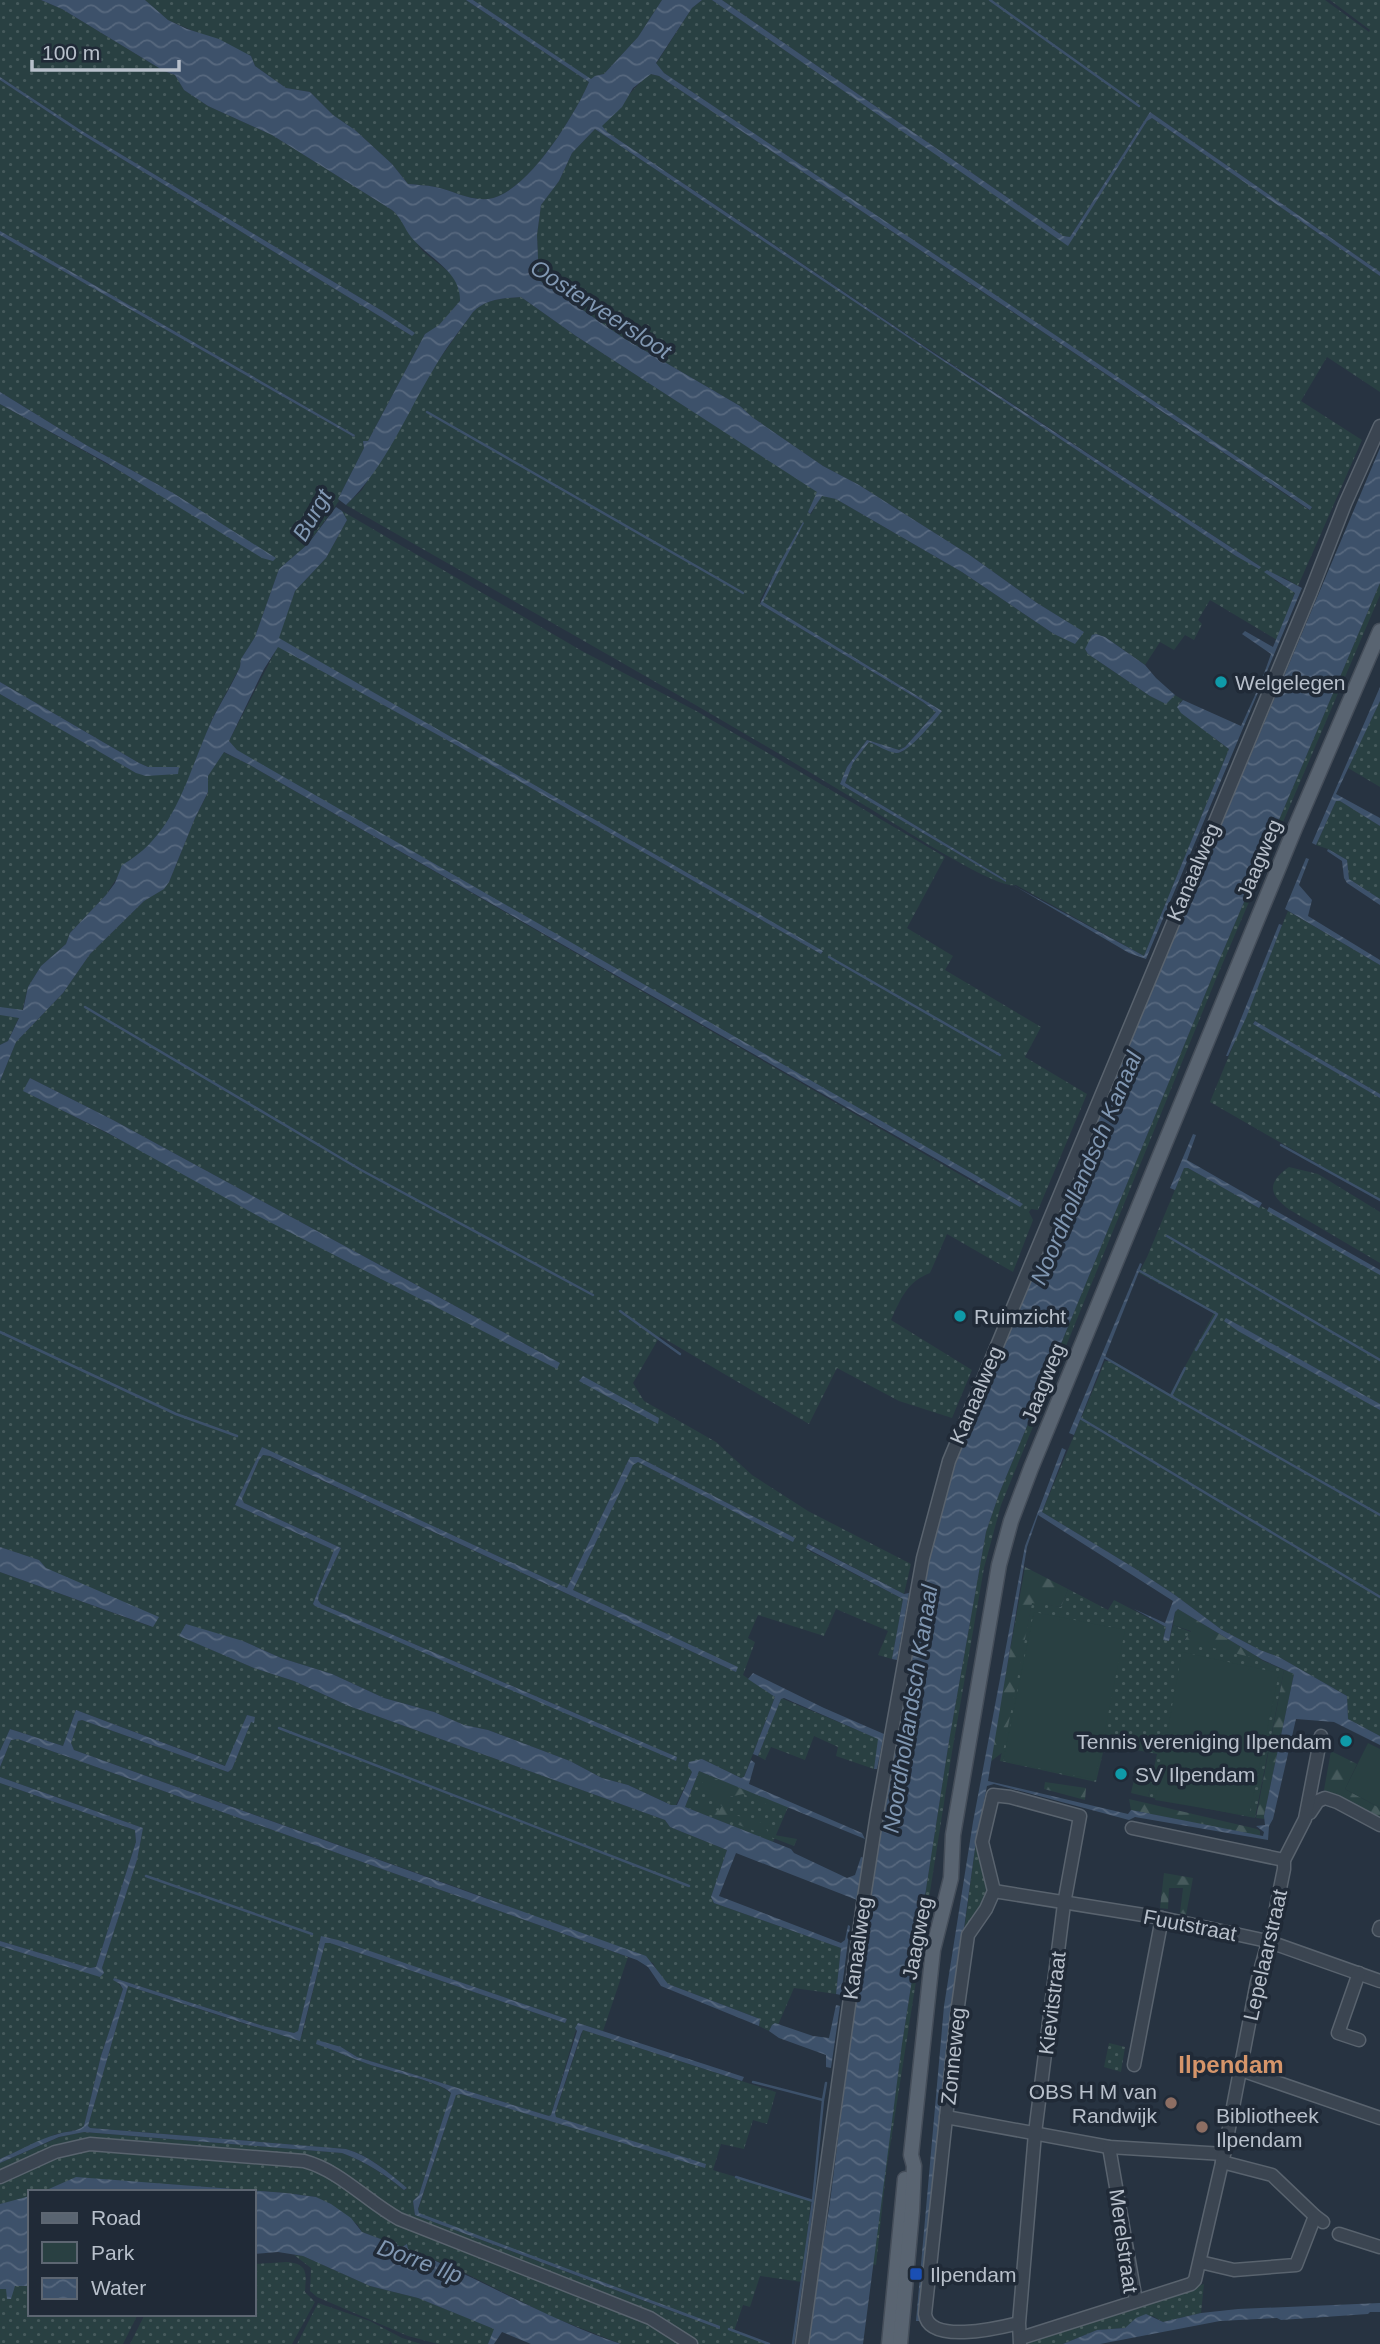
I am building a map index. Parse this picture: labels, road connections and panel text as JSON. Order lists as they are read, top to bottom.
{
  "streets": {
    "main road": ["Jaagweg"],
    "street": [
      "Kanaalweg",
      "Fuutstraat",
      "Lepelaarstraat",
      "Kievitstraat",
      "Zonneweg",
      "Merelstraat"
    ]
  },
  "crossings": [
    ["Fuutstraat", "Lepelaarstraat"],
    ["Fuutstraat", "Kievitstraat"],
    ["Fuutstraat", "Zonneweg"],
    ["Lepelaarstraat", "Merelstraat"],
    ["Kievitstraat", "Zonneweg"],
    ["Kievitstraat", "Merelstraat"],
    ["Zonneweg", "Merelstraat"]
  ],
  "districts": ["Ilpendam"],
  "water": [
    "Oosterveersloot",
    "Burgt",
    "Noordhollandsch Kanaal",
    "Dorre Ilp"
  ],
  "places": {
    "other": [
      "Welgelegen",
      "Ruimzicht",
      "Tennis vereniging Ilpendam",
      "SV Ilpendam",
      "OBS H M van Randwijk",
      "Bibliotheek Ilpendam"
    ],
    "transit": ["Ilpendam"]
  },
  "legend": ["Road", "Park", "Water"],
  "scale_bar": "100 m"
}
